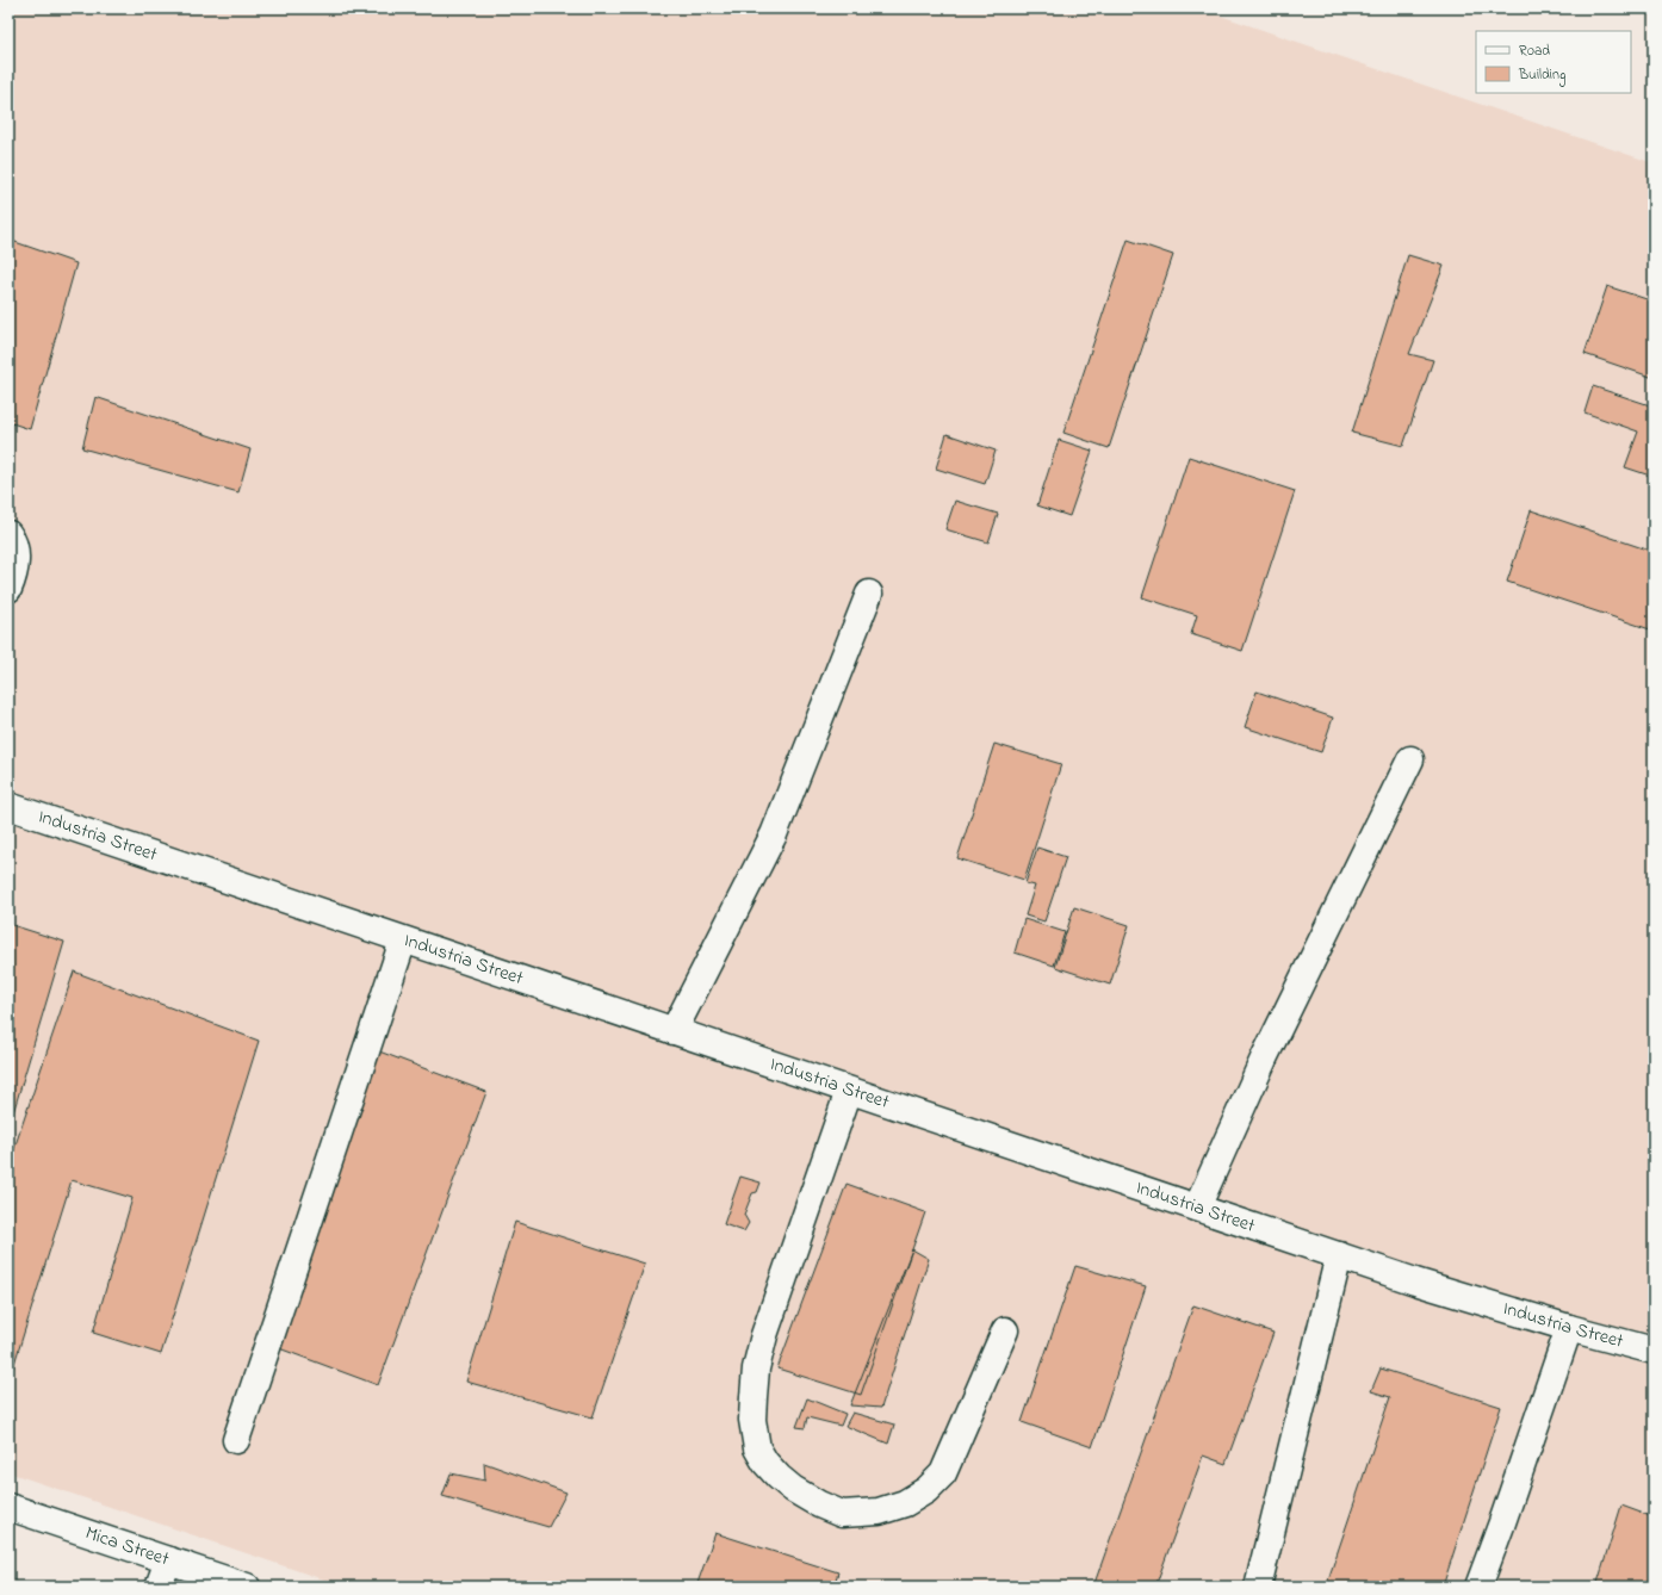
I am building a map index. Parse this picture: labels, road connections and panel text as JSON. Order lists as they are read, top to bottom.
{
  "streets": {
    "street": ["Industria Street", "Mica Street"]
  },
  "legend": ["Road", "Building"]
}
